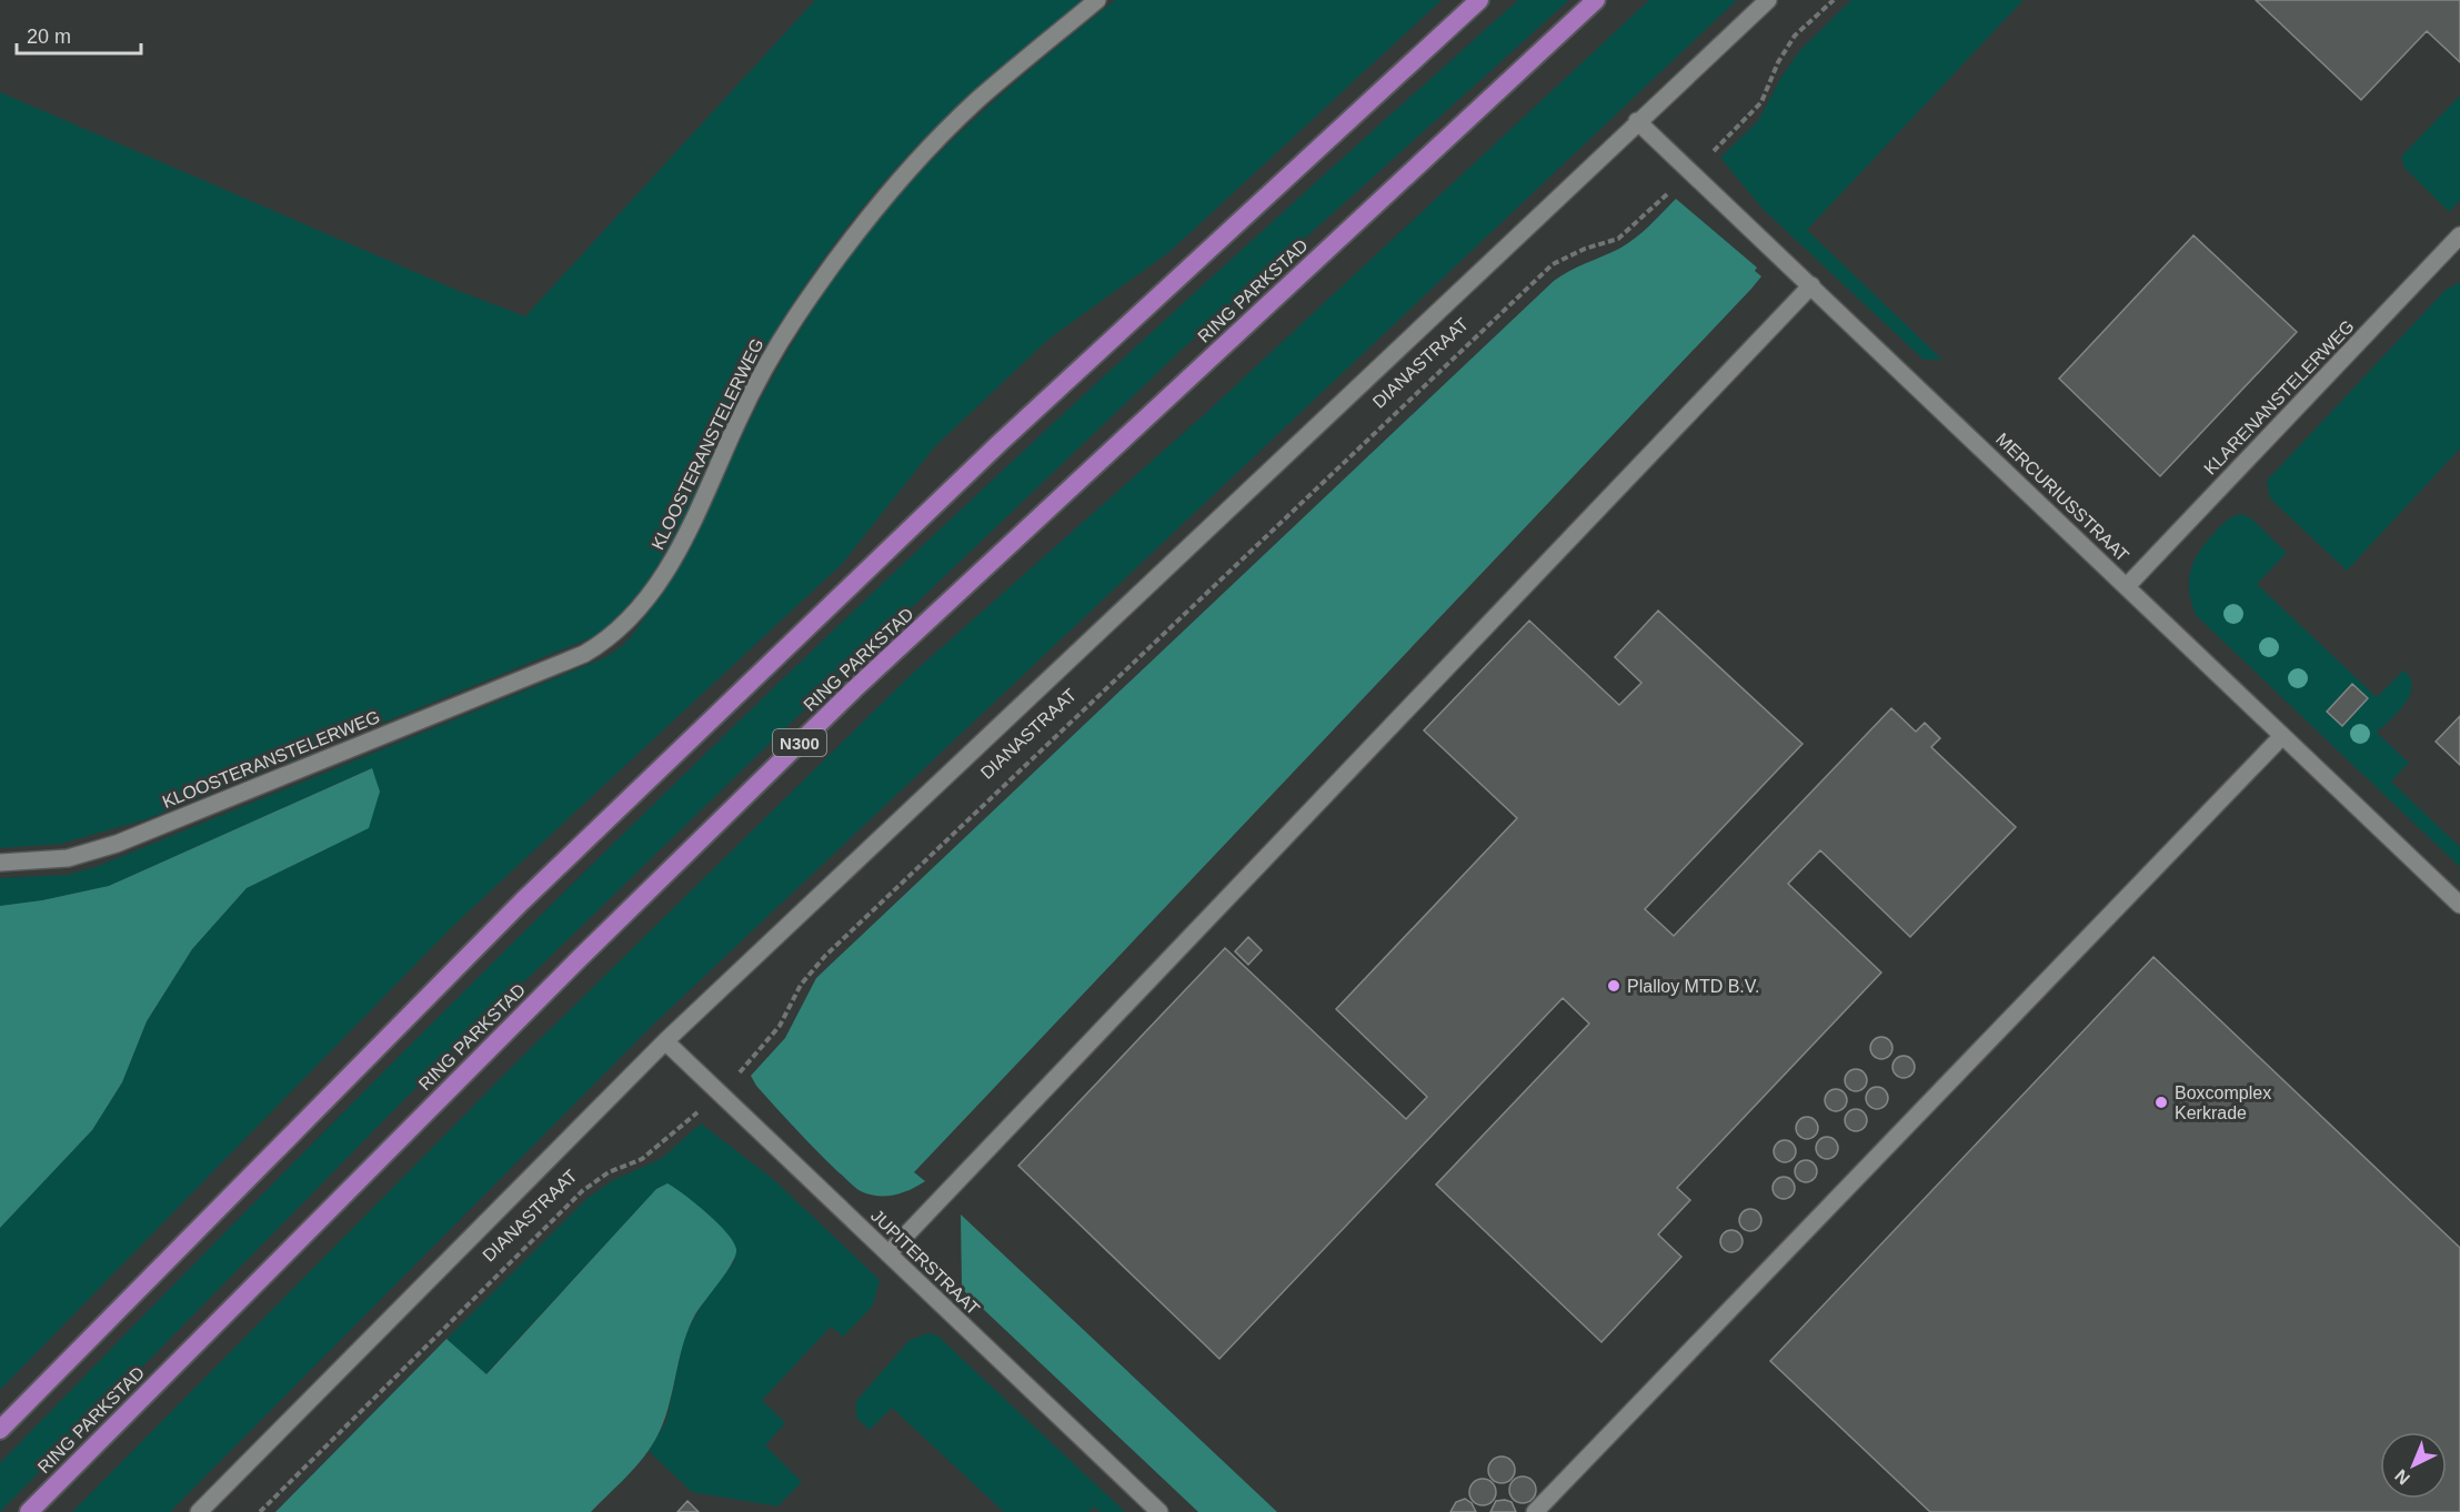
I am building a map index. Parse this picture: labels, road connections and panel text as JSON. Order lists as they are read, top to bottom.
{
  "streets": {
    "highway": ["RING PARKSTAD", "N300"],
    "street": [
      "DIANASTRAAT",
      "KLARENANSTELERWEG",
      "KLOOSTERANSTELERWEG",
      "MERCURIUSSTRAAT",
      "JUPITERSTRAAT"
    ]
  },
  "crossings": [
    ["DIANASTRAAT", "MERCURIUSSTRAAT"],
    ["DIANASTRAAT", "JUPITERSTRAAT"],
    ["KLARENANSTELERWEG", "MERCURIUSSTRAAT"]
  ],
  "places": ["Plalloy MTD B.V.", "Boxcomplex Kerkrade"],
  "scale_bar": "20 m",
  "north": "bottom left"
}
